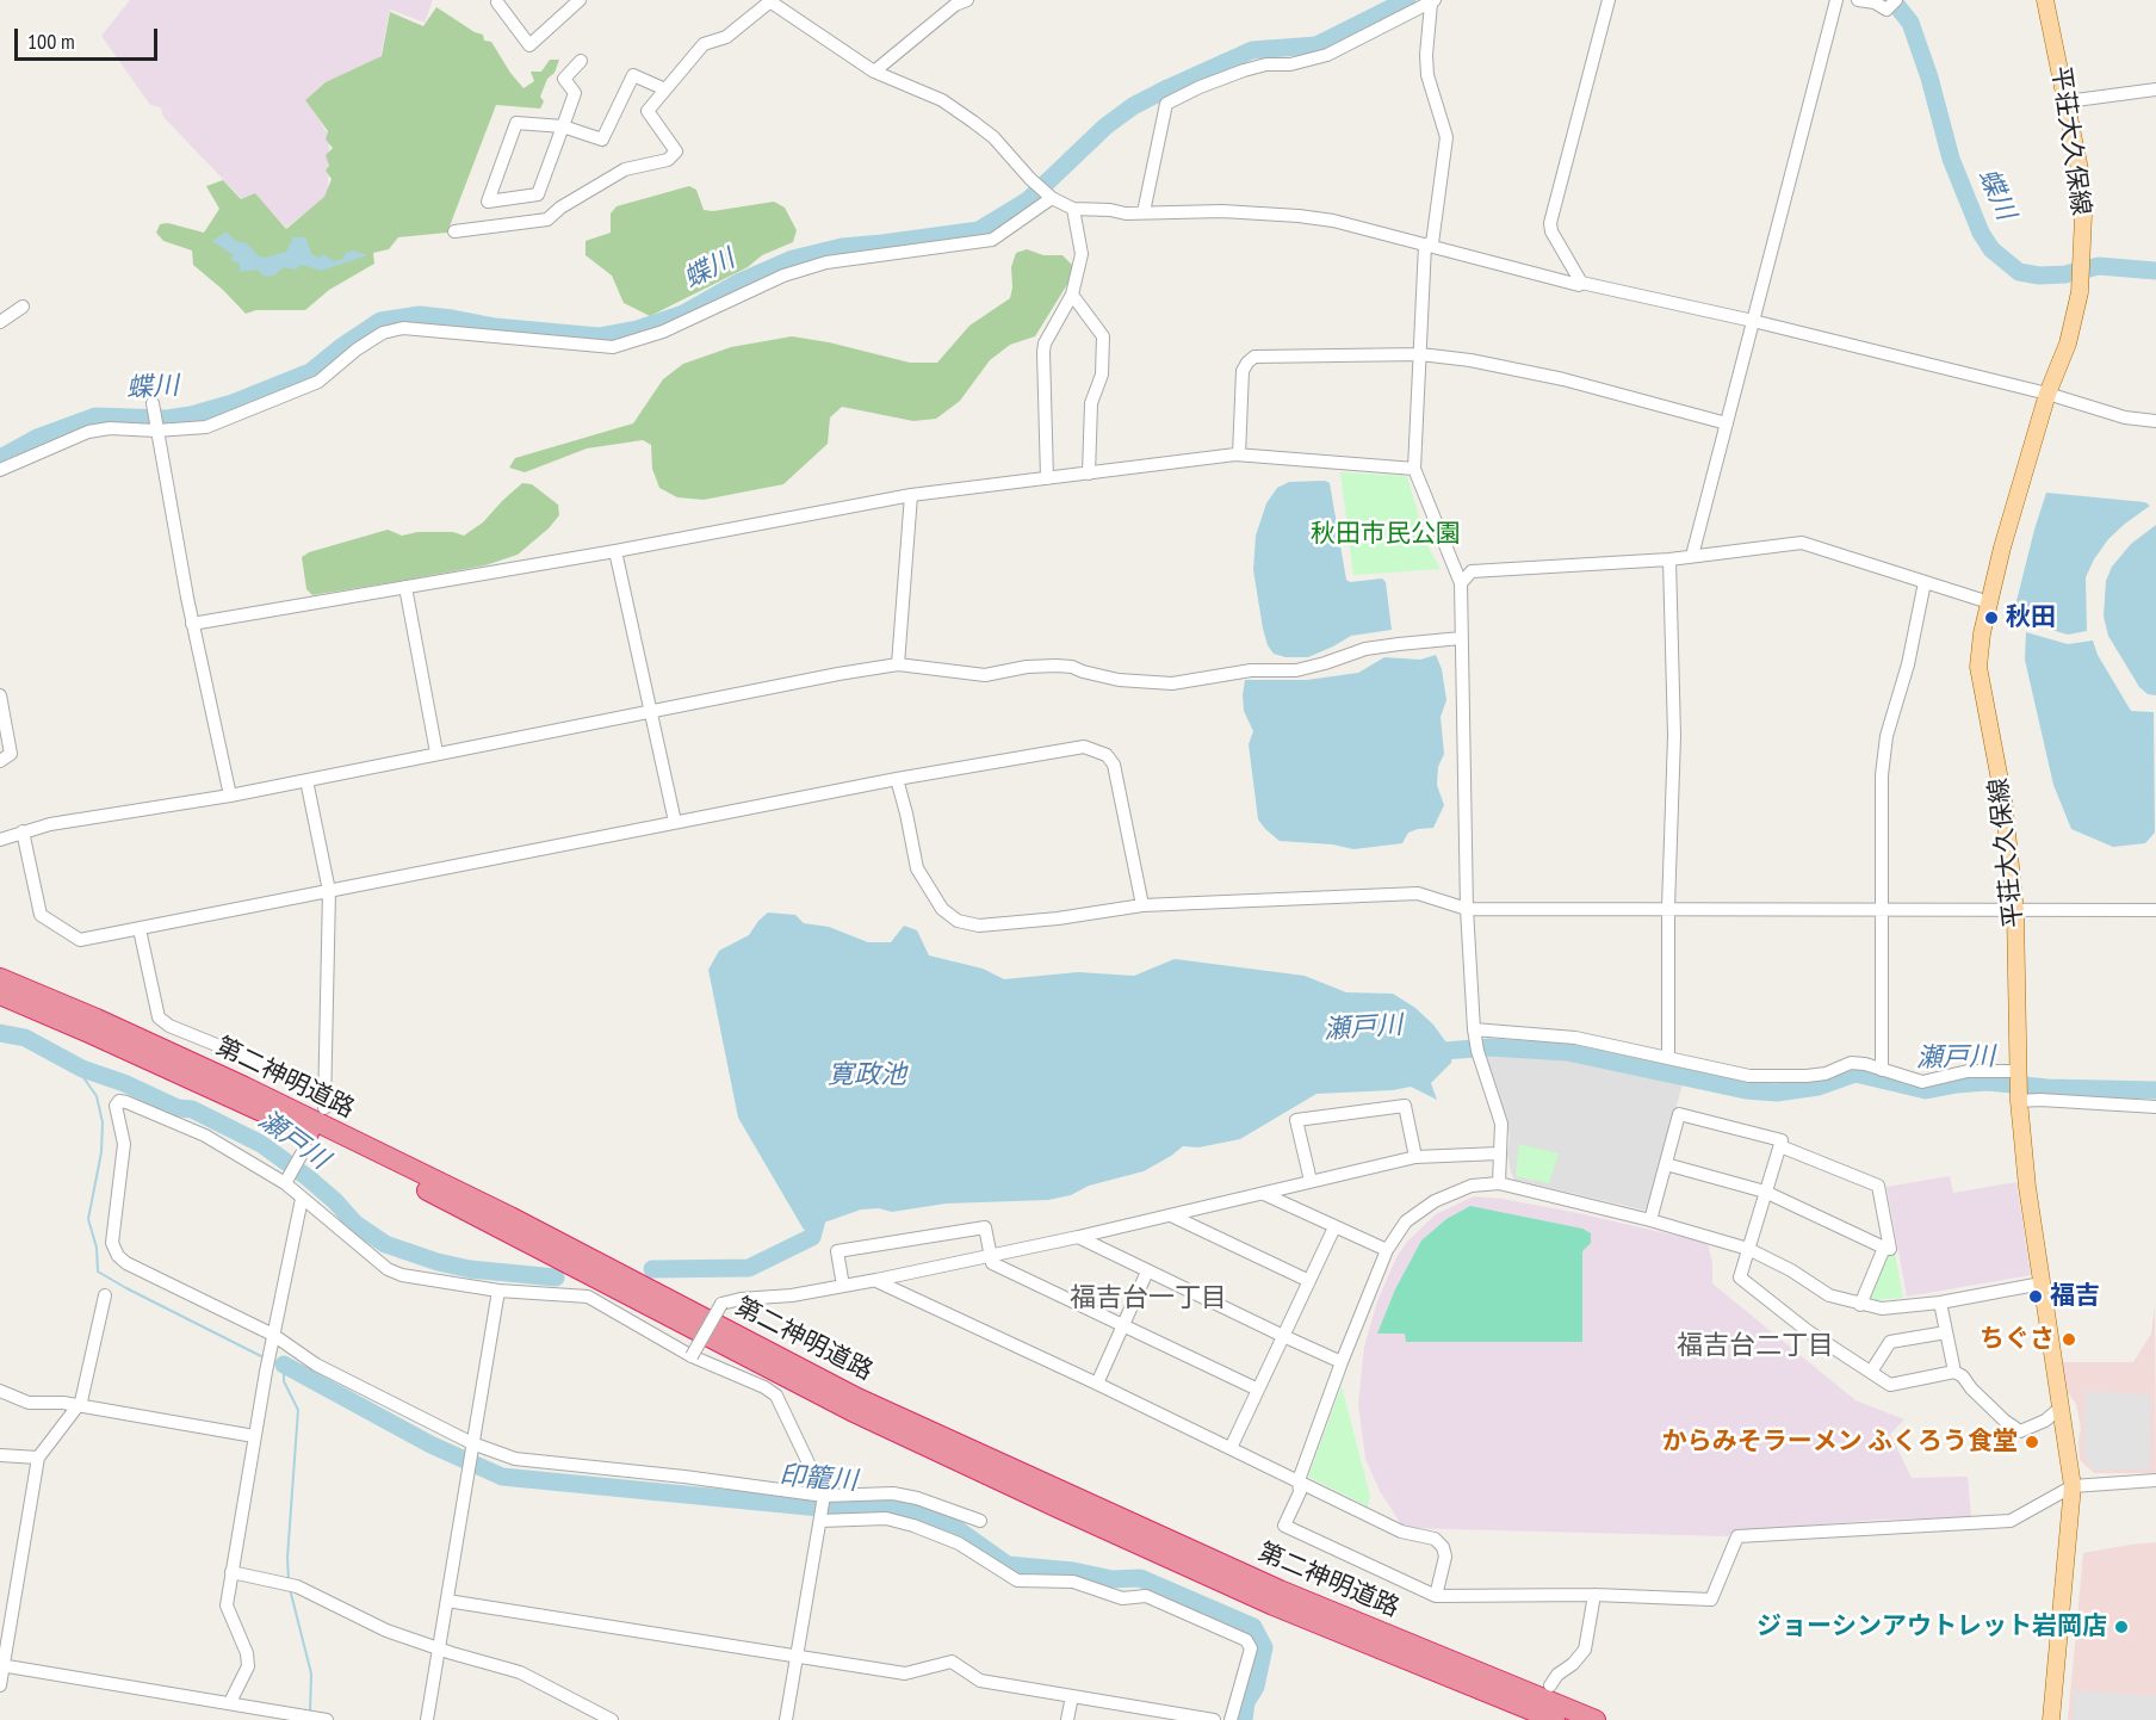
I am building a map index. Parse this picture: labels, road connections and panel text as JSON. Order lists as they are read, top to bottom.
{
  "streets": {
    "highway": ["第二神明道路"],
    "main road": ["平荘大久保線"]
  },
  "districts": ["福吉台一丁目", "福吉台二丁目"],
  "water": [
    "蝶川",
    "瀬戸川",
    "寛政池",
    "印籠川"
  ],
  "parks": ["秋田市民公園"],
  "places": [
    "秋田",
    "福吉",
    "ちぐさ",
    "からみそラーメン ふくろう食堂",
    "ジョーシンアウトレット岩岡店"
  ],
  "scale_bar": "100 m"
}
